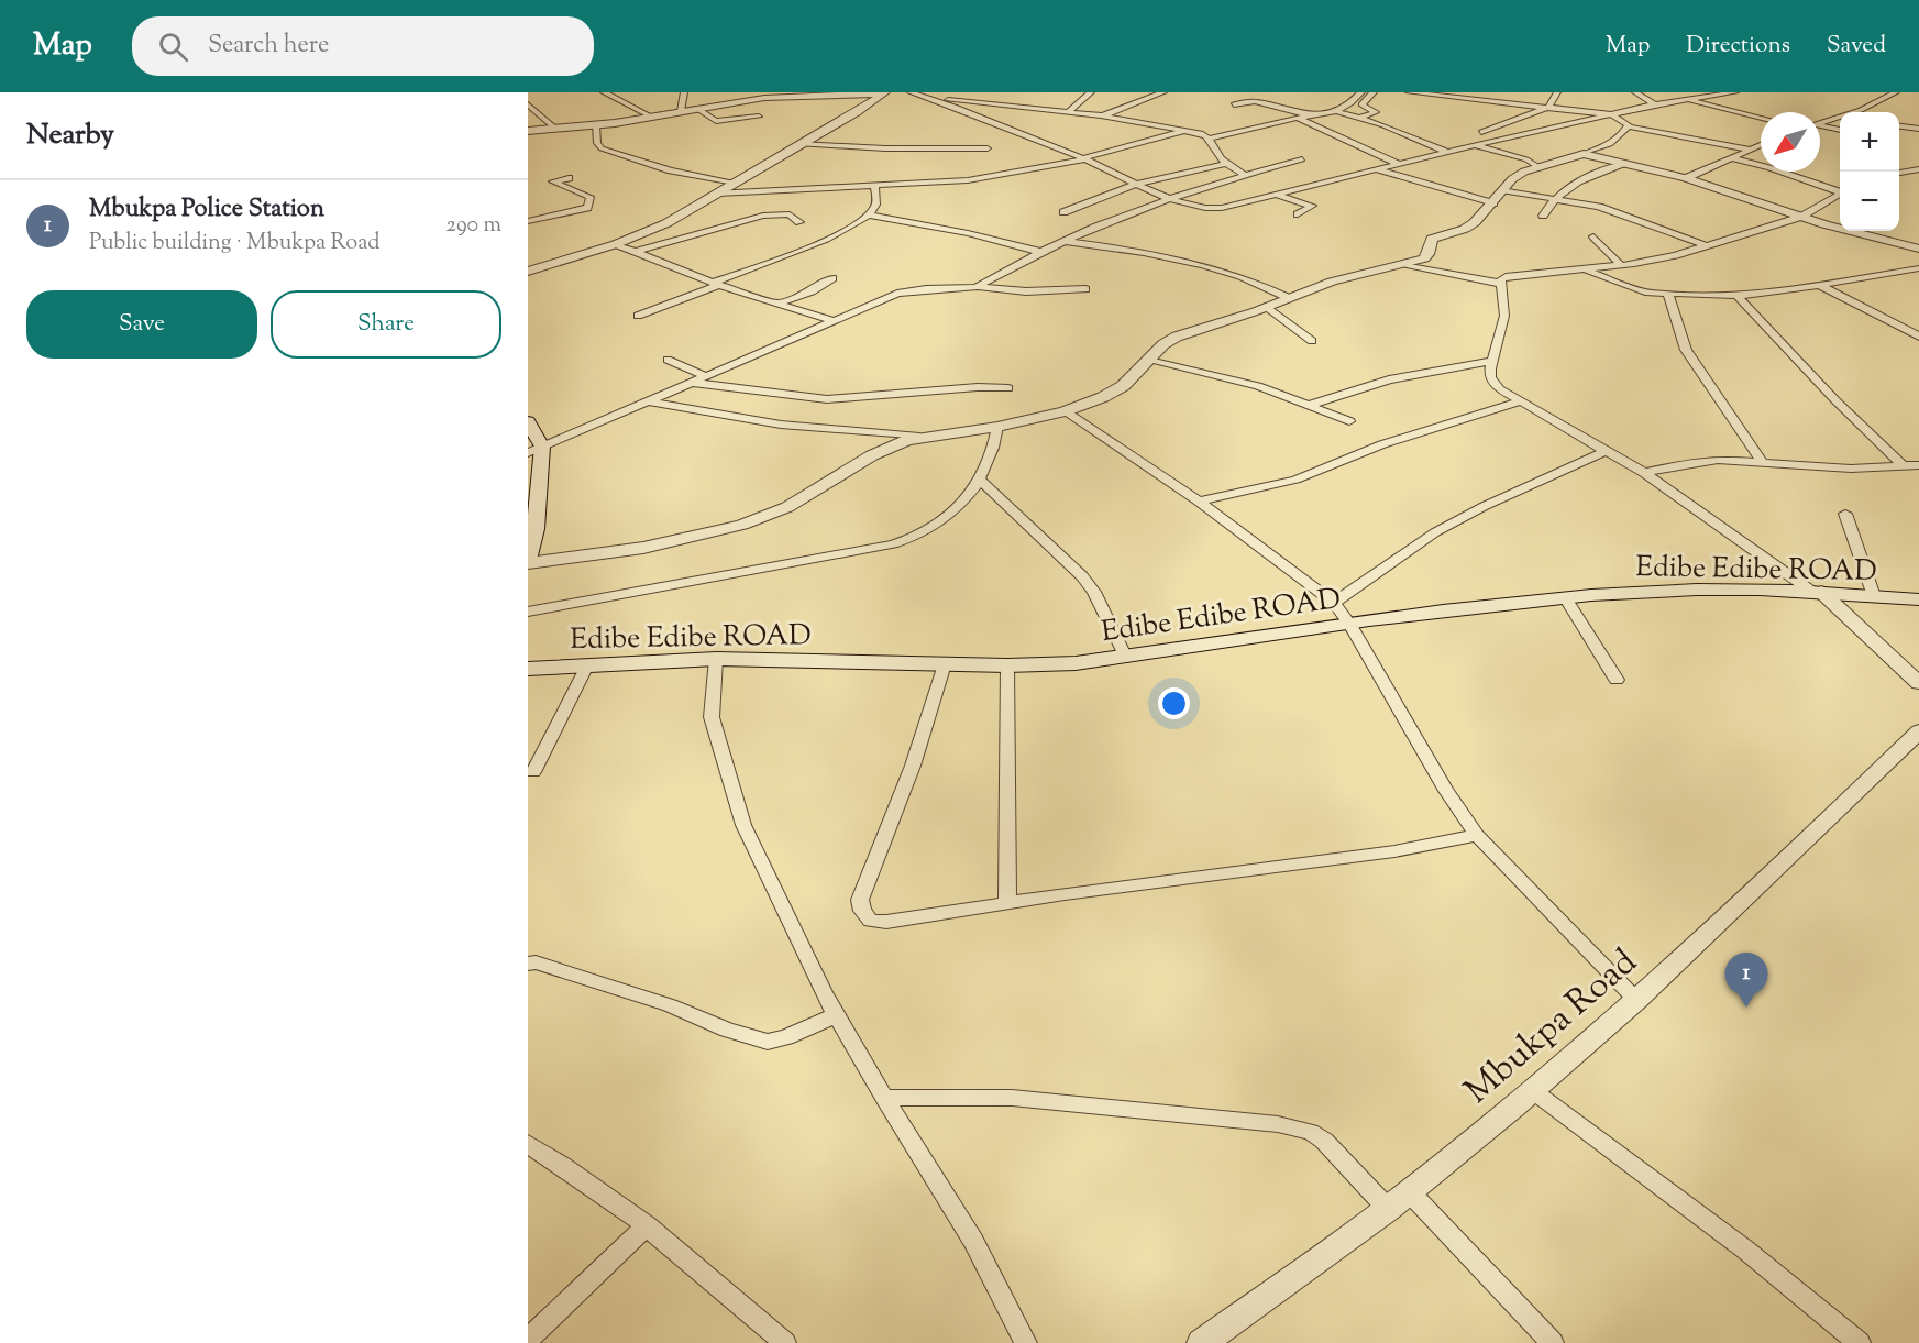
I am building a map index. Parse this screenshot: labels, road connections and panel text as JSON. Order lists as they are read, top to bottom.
{
  "streets": {
    "main road": ["Edibe Edibe ROAD"],
    "street": ["Mbukpa Road"]
  },
  "north": "bottom left",
  "page": {
    "header": "Map",
    "search": "Search here",
    "nav": ["Map", "Directions", "Saved"],
    "heading": "Nearby",
    "map_buttons": ["+", "−"],
    "list": [
      {
        "mark": "1",
        "name": "Mbukpa Police Station",
        "note": "Public building · Mbukpa Road",
        "value": "290 m"
      }
    ],
    "buttons": ["Save", "Share"],
    "pins": "1"
  }
}
